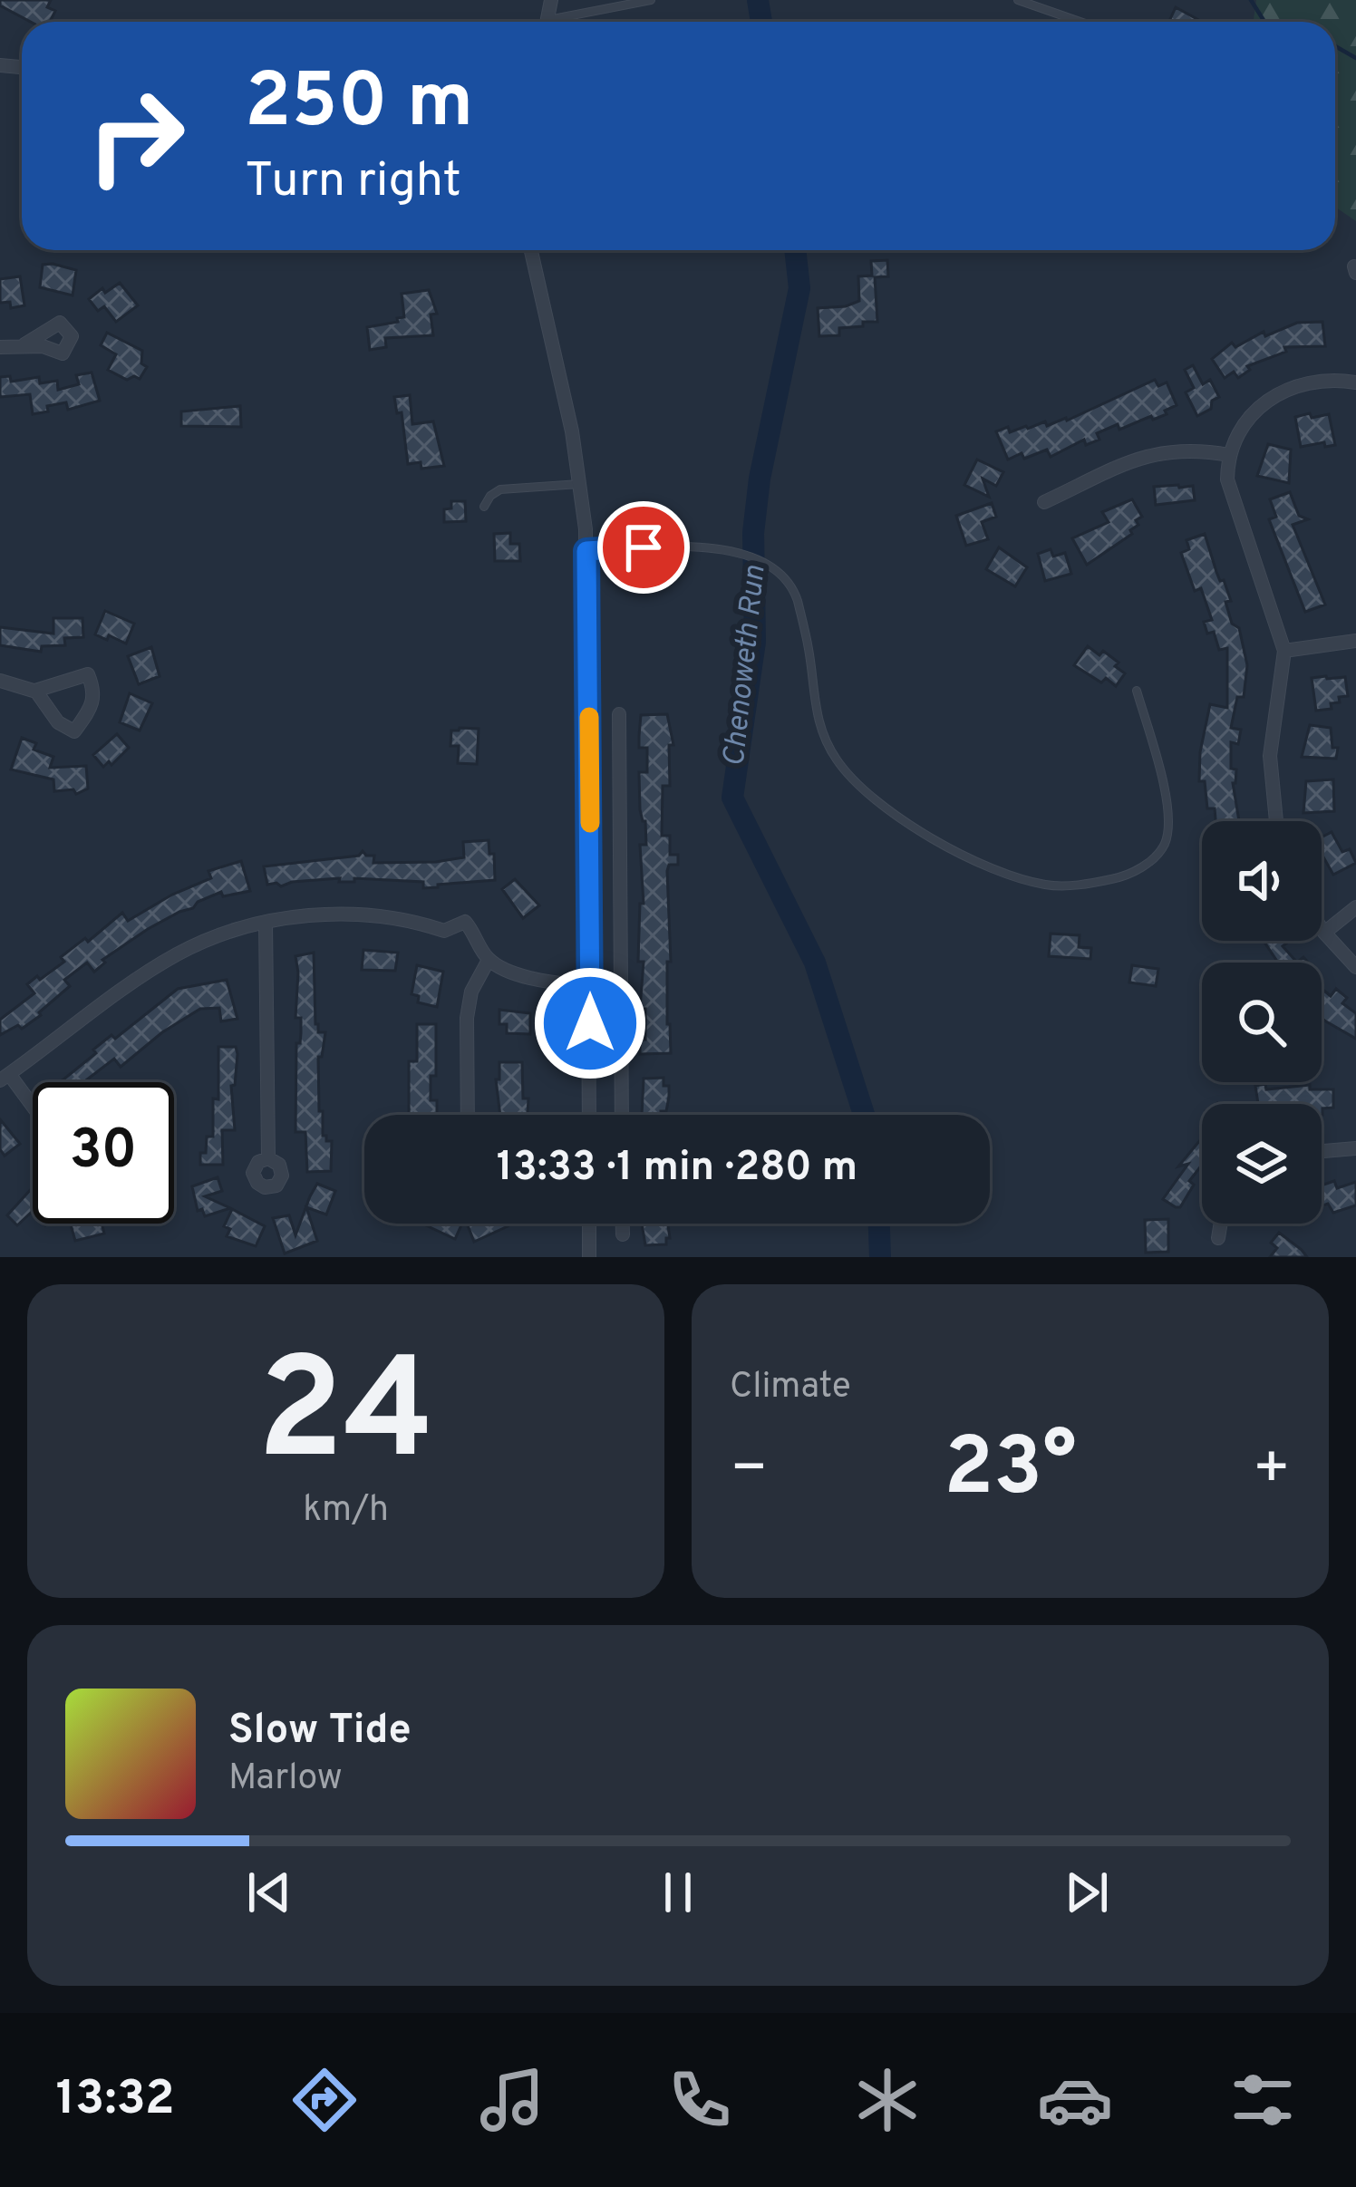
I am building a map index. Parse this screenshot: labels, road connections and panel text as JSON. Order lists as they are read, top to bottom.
{
  "water": ["Chenoweth Run"],
  "page": {
    "turn": ["250 m", "Turn right"],
    "limit": "30",
    "trip": "13:33 · 1 min · 280 m",
    "tile": [
      ["24", "km/h"],
      "Climate"
    ],
    "heat": ["−", "23°", "+"],
    "song": ["Slow Tide", "Marlow"],
    "tabs": "13:32"
  }
}
